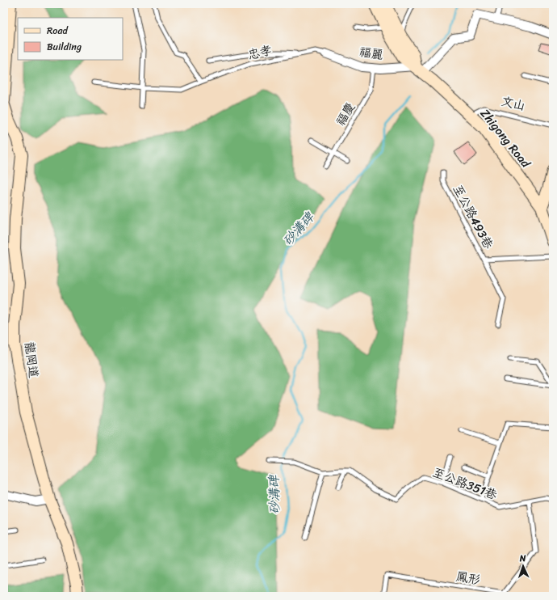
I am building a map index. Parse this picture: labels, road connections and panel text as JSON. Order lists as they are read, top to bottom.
{
  "streets": {
    "street": ["福麗", "Zhigong Road", "龍岡道"],
    "lane": [
      "忠孝",
      "文山",
      "福慶",
      "至公路493巷",
      "至公路351巷",
      "鳳形"
    ]
  },
  "crossings": [
    ["忠孝", "福麗"],
    ["福麗", "福慶"],
    ["福麗", "Zhigong Road"],
    ["文山", "Zhigong Road"],
    ["至公路351巷", "鳳形"]
  ],
  "water": ["砂溝碑"],
  "legend": ["Road", "Building"],
  "north": "top"
}
